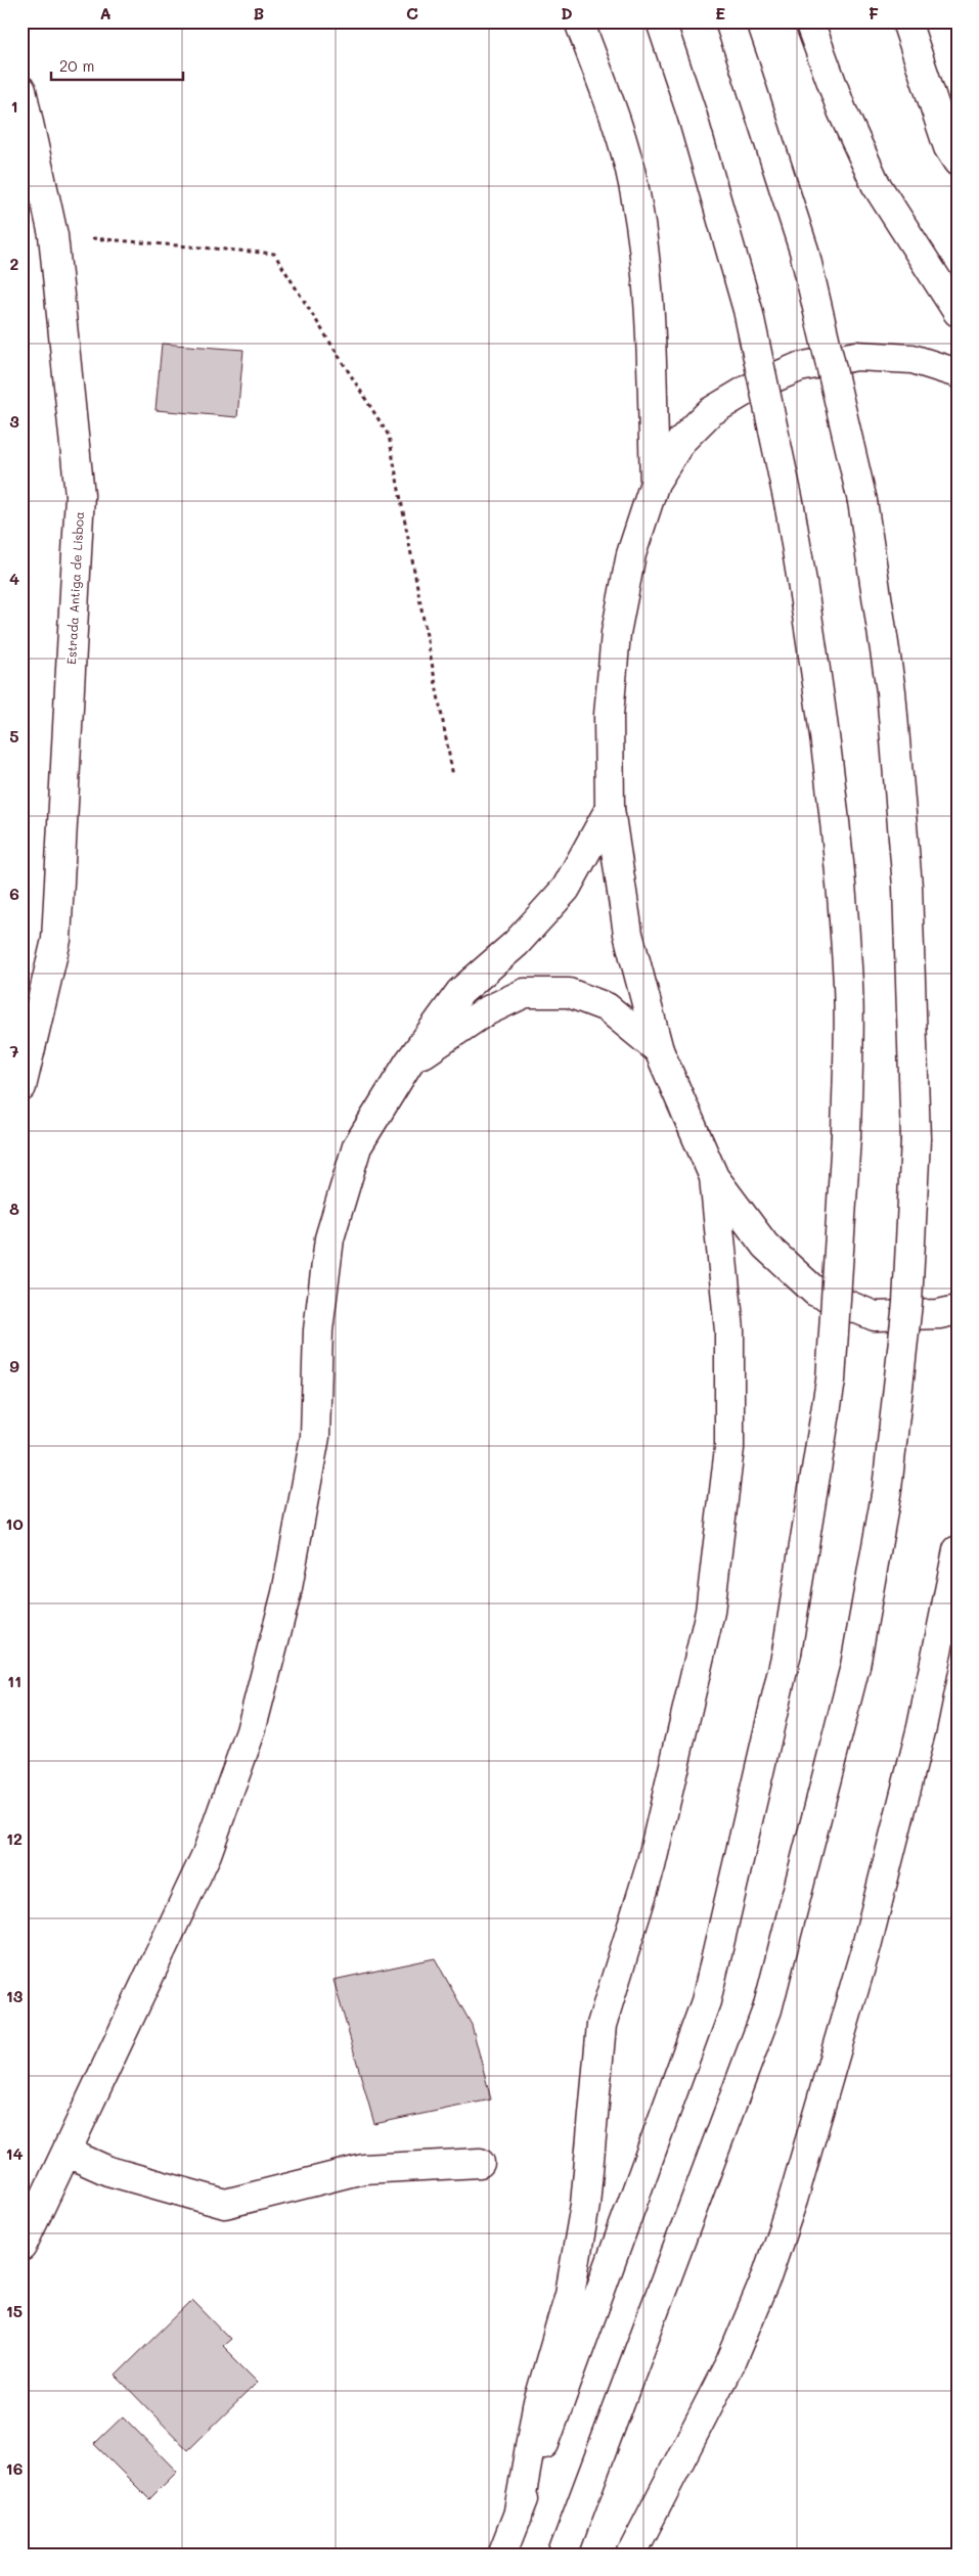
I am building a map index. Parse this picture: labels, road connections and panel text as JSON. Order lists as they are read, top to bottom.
{
  "streets": {
    "main road": ["Estrada Antiga de Lisboa"]
  },
  "scale_bar": "20 m",
  "grid": {
    "columns": [
      "A",
      "B",
      "C",
      "D",
      "E",
      "F"
    ],
    "rows": [
      "1",
      "2",
      "3",
      "4",
      "5",
      "6",
      "7",
      "8",
      "9",
      "10",
      "11",
      "12",
      "13",
      "14",
      "15",
      "16"
    ]
  }
}
